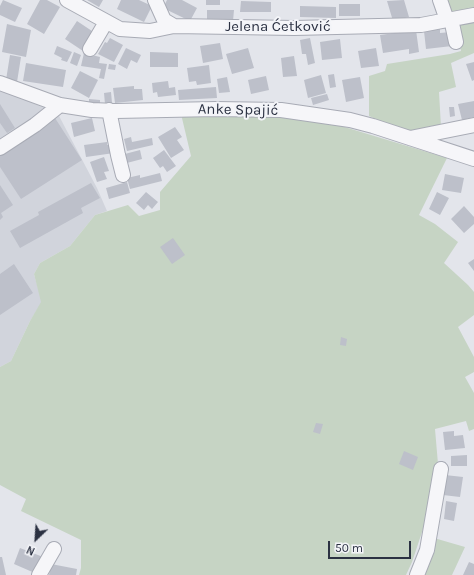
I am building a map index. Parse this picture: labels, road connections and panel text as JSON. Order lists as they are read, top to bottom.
{
  "streets": {
    "street": ["Jelena Ćetković", "Anke Spajić"]
  },
  "scale_bar": "50 m",
  "north": "bottom left"
}
